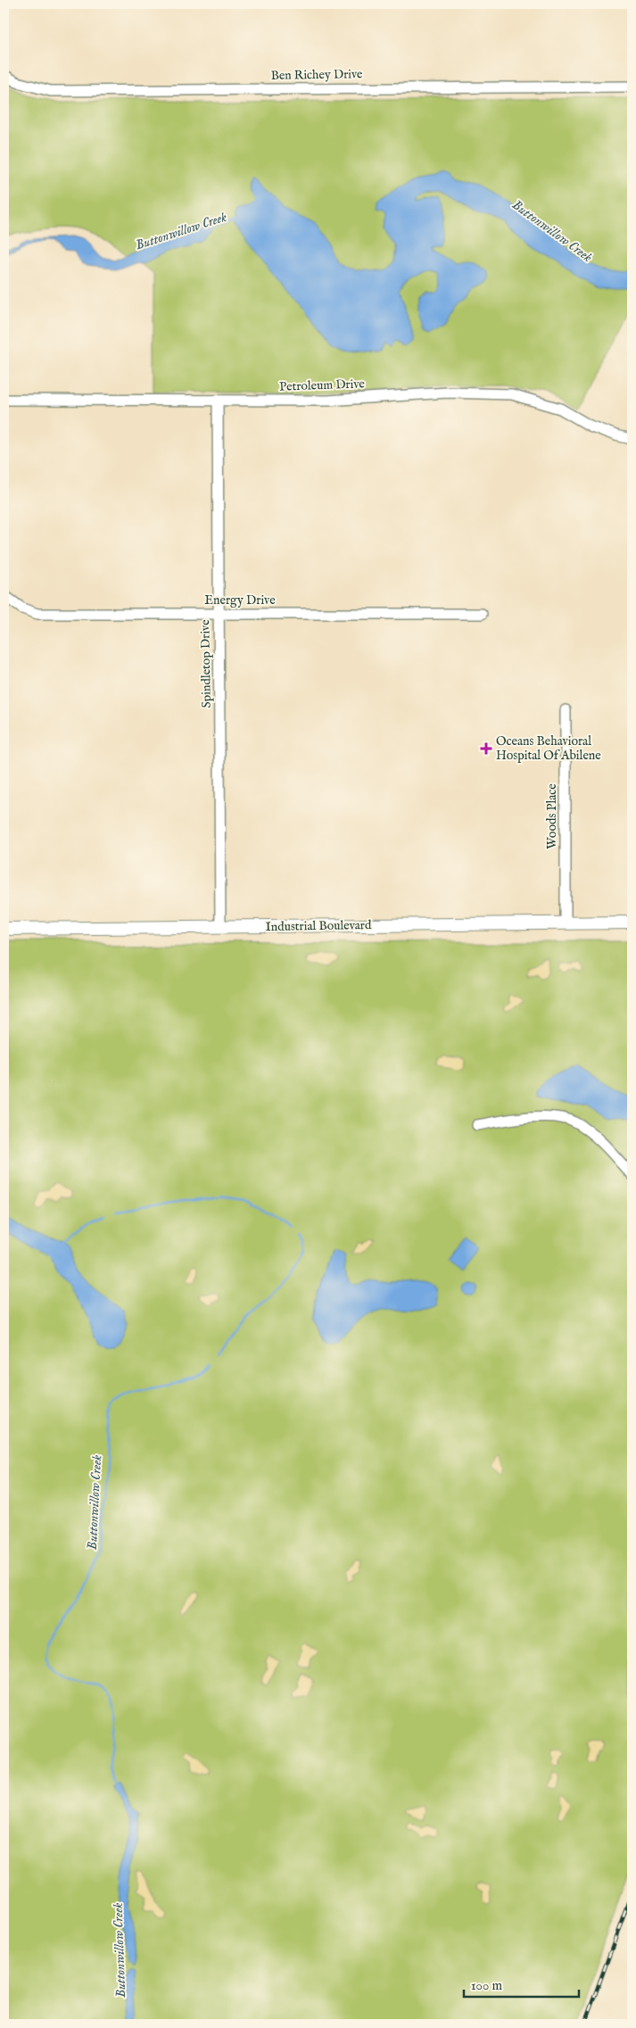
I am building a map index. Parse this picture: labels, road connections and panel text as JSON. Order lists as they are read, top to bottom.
{
  "streets": {
    "main road": ["Industrial Boulevard"],
    "street": [
      "Ben Richey Drive",
      "Petroleum Drive",
      "Energy Drive",
      "Spindletop Drive",
      "Woods Place"
    ]
  },
  "crossings": [
    ["Petroleum Drive", "Spindletop Drive"],
    ["Energy Drive", "Spindletop Drive"],
    ["Spindletop Drive", "Industrial Boulevard"],
    ["Woods Place", "Industrial Boulevard"]
  ],
  "water": ["Buttonwillow Creek"],
  "places": {
    "health": ["Oceans Behavioral Hospital Of Abilene"]
  },
  "scale_bar": "100 m"
}
